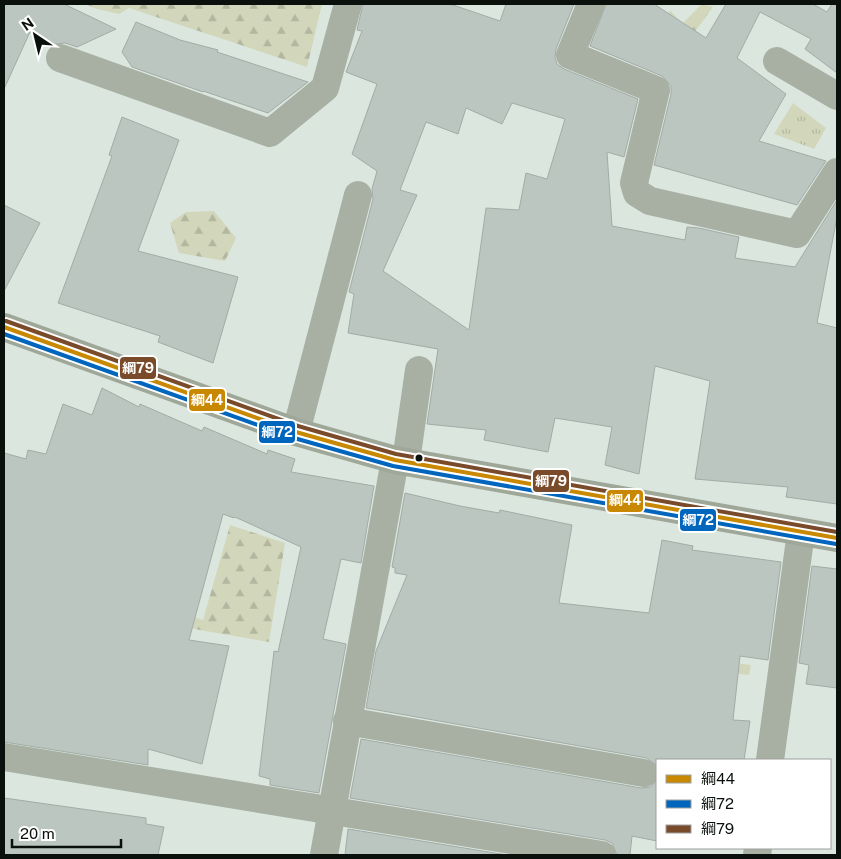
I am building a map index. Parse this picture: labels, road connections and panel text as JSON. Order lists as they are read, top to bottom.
{
  "lines": ["transit line 綱79", "transit line 綱44", "transit line 綱72"],
  "legend": ["綱44", "綱72", "綱79"],
  "scale_bar": "20 m",
  "north": "top left"
}
